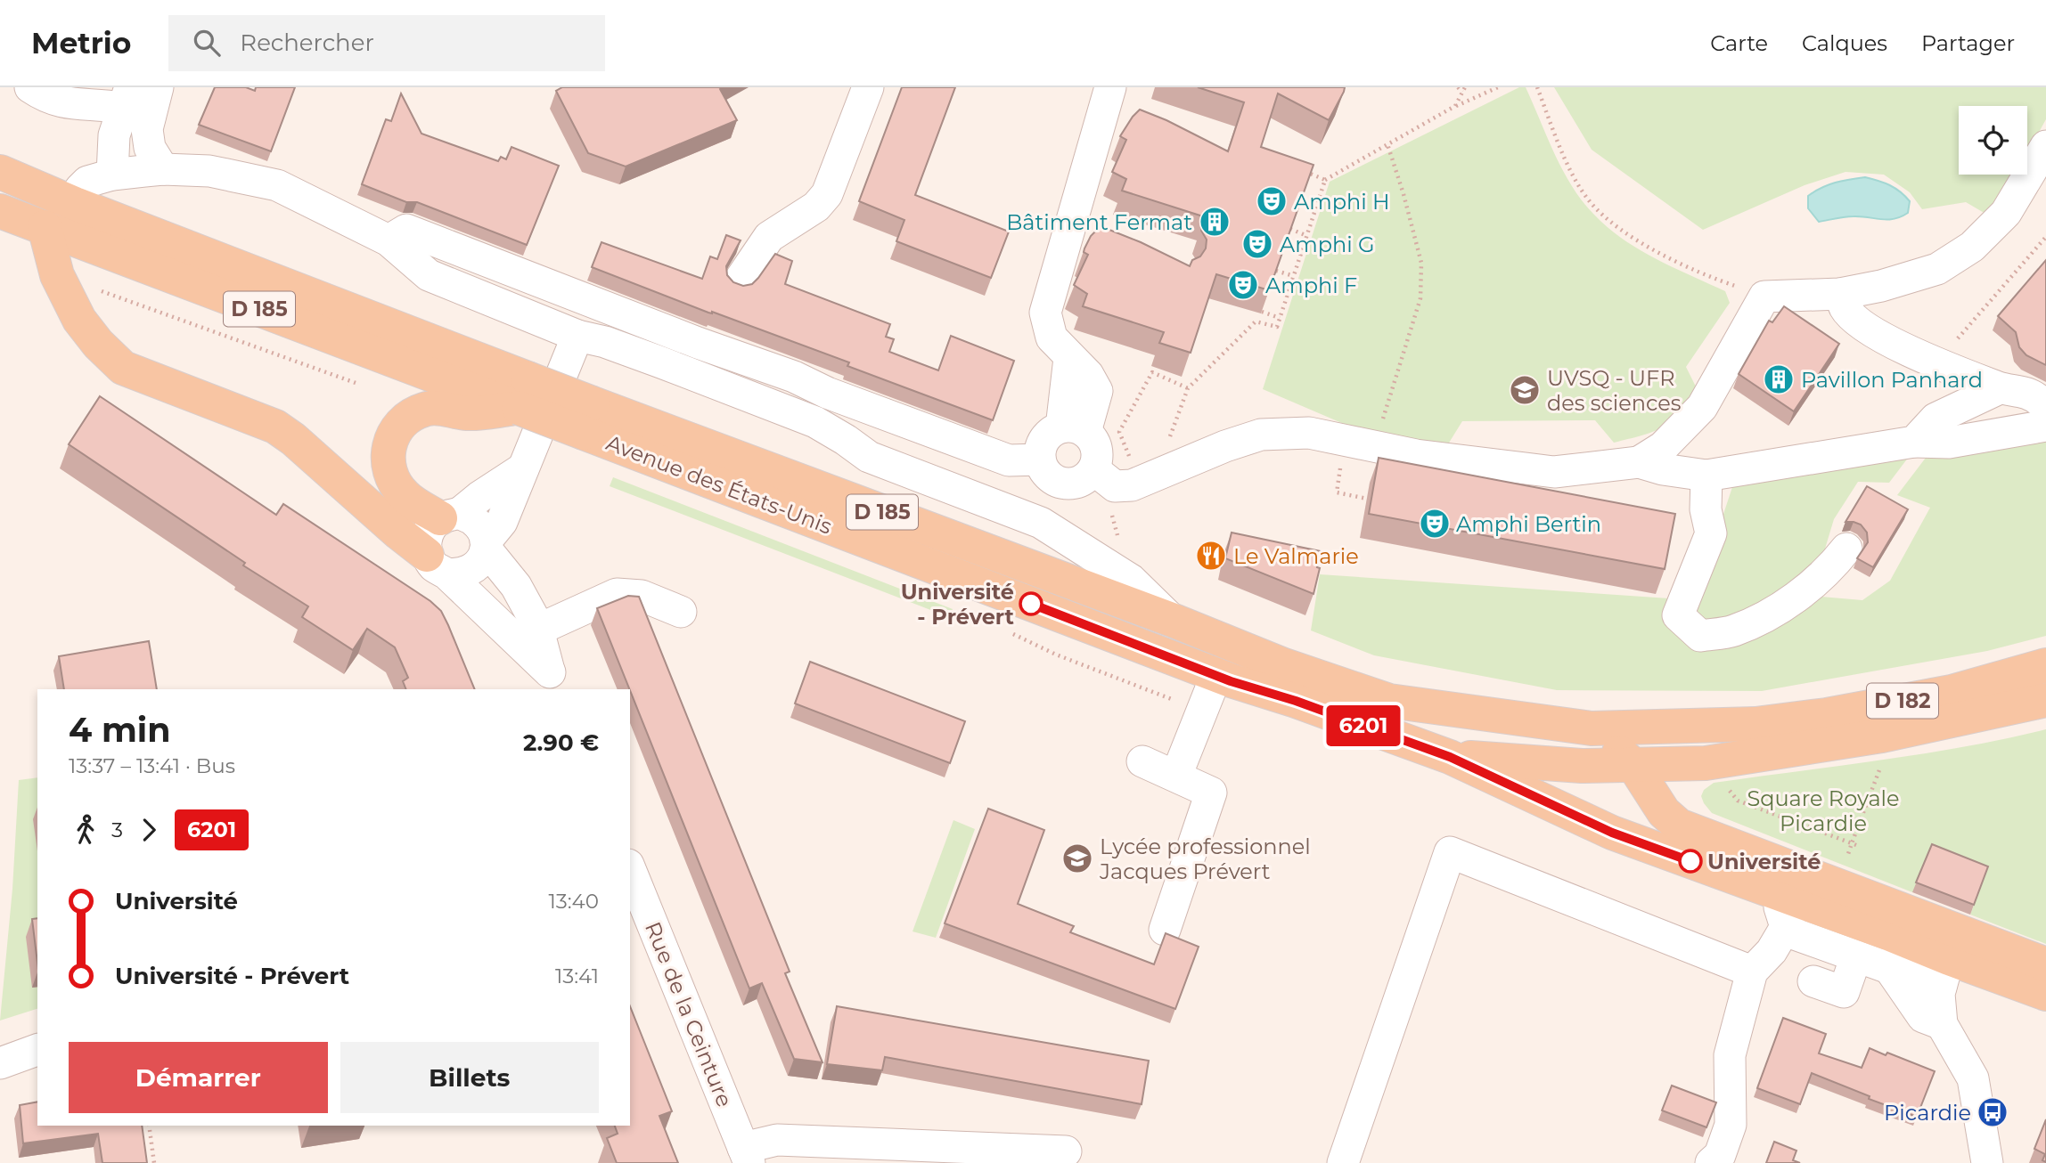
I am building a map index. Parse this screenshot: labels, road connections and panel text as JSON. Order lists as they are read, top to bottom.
{
  "streets": {
    "main road": ["D 185", "Avenue des États-Unis", "D 182"],
    "street": ["Rue de la Ceinture"]
  },
  "crossings": [
    ["Avenue des États-Unis", "D 182"]
  ],
  "parks": ["Square Royale Picardie"],
  "places": {
    "theatre": [
      "Amphi H",
      "Amphi G",
      "Amphi F",
      "Amphi Bertin"
    ],
    "building": ["Bâtiment Fermat", "Pavillon Panhard"],
    "school or university": ["UVSQ - UFR des sciences", "Lycée professionnel Jacques Prévert"],
    "restaurant": ["Le Valmarie"],
    "other": ["Université - Prévert", "Université"],
    "bus stop": ["Picardie"]
  },
  "lines": ["bus line 6201"],
  "page": {
    "header": "Metrio",
    "search": "Rechercher",
    "nav": ["Carte", "Calques", "Partager"],
    "on_map": "6201",
    "heading": ["4 min", "13:37 – 13:41 · Bus", "2.90 €"],
    "legs": ["3", "6201"],
    "list": [
      {
        "name": "Université",
        "value": "13:40"
      },
      {
        "name": "Université - Prévert",
        "value": "13:41"
      }
    ],
    "buttons": ["Démarrer", "Billets"]
  }
}
